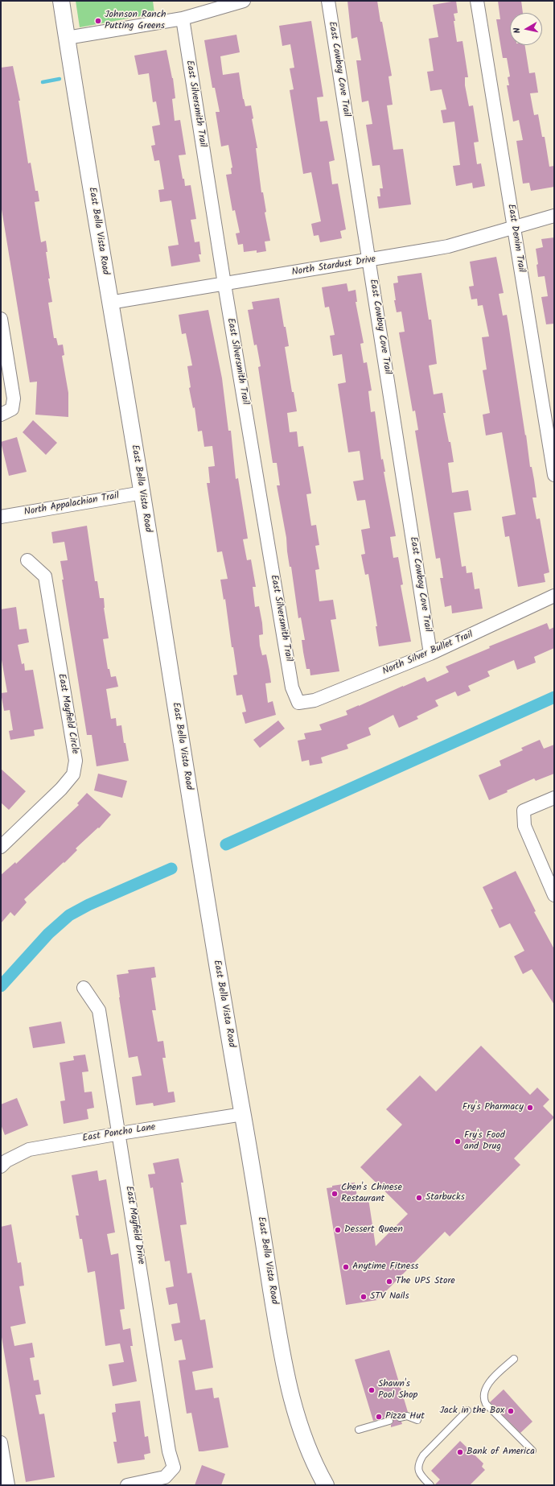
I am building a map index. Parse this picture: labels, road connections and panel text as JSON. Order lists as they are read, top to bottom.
{
  "streets": {
    "street": [
      "East Cowboy Cove Trail",
      "East Silversmith Trail",
      "East Bella Vista Road",
      "East Denim Trail",
      "North Stardust Drive",
      "North Appalachian Trail",
      "North Silver Bullet Trail",
      "East Mayfield Circle",
      "East Poncho Lane",
      "East Mayfield Drive"
    ]
  },
  "crossings": [
    ["East Cowboy Cove Trail", "North Stardust Drive"],
    ["East Cowboy Cove Trail", "North Silver Bullet Trail"],
    ["East Silversmith Trail", "North Stardust Drive"],
    ["East Silversmith Trail", "North Silver Bullet Trail"],
    ["East Bella Vista Road", "North Stardust Drive"],
    ["East Bella Vista Road", "North Appalachian Trail"],
    ["East Bella Vista Road", "East Poncho Lane"],
    ["East Denim Trail", "North Stardust Drive"],
    ["East Poncho Lane", "East Mayfield Drive"]
  ],
  "places": [
    "Johnson Ranch Putting Greens",
    "Fry's Pharmacy",
    "Fry's Food and Drug",
    "Chen's Chinese Restaurant",
    "Starbucks",
    "Dessert Queen",
    "Anytime Fitness",
    "The UPS Store",
    "STV Nails",
    "Shawn's Pool Shop",
    "Jack in the Box",
    "Pizza Hut",
    "Bank of America"
  ],
  "north": "left"
}
